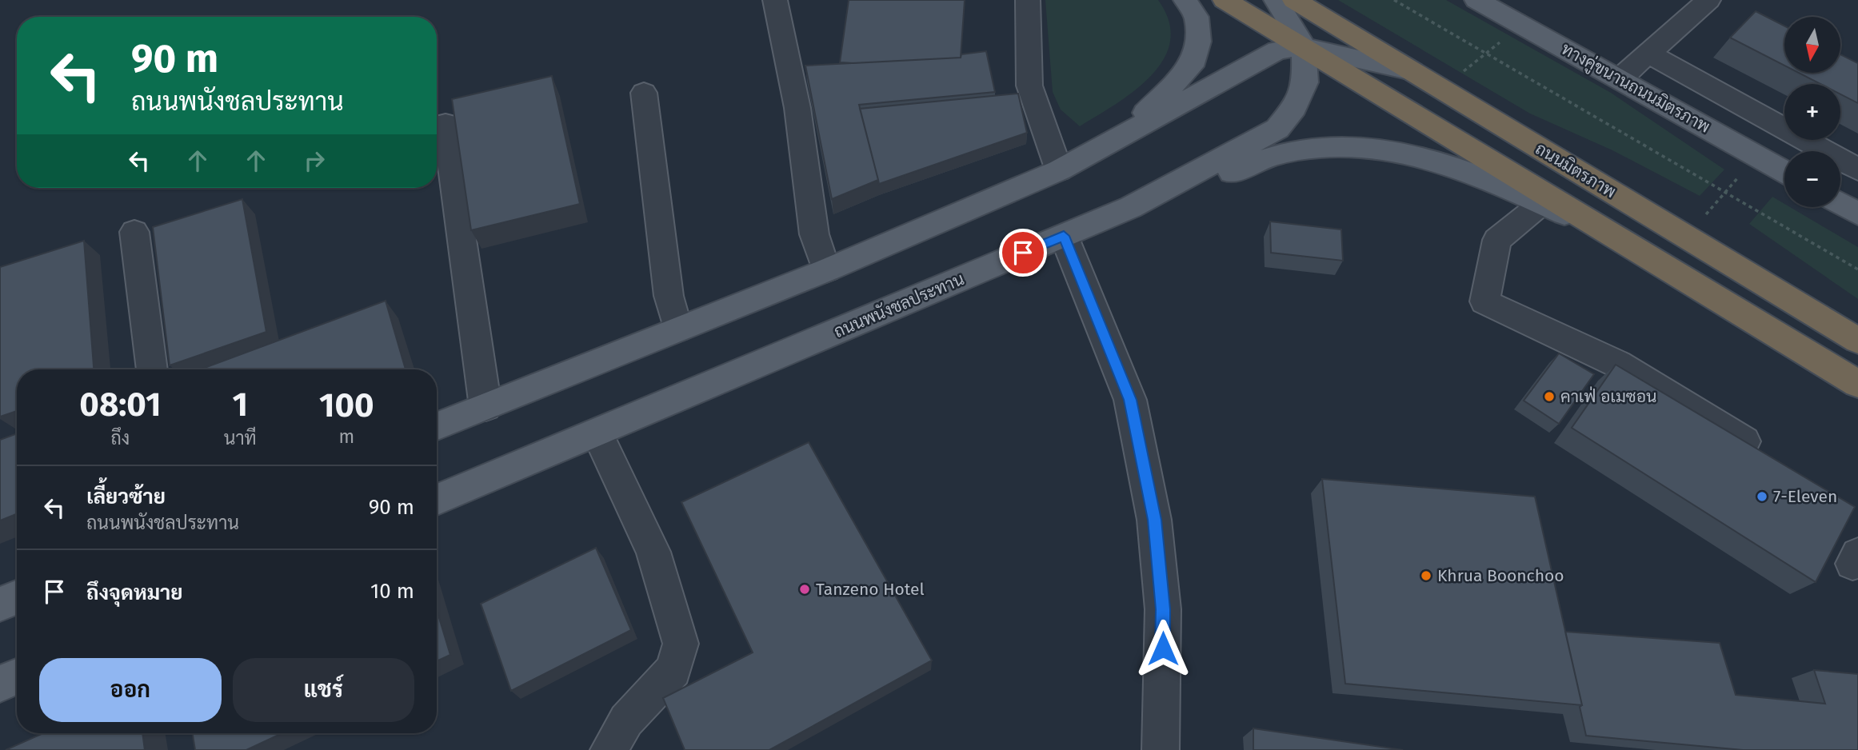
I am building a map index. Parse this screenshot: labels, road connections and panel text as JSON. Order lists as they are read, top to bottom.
{
  "streets": {
    "highway": ["ถนนมิตรภาพ"],
    "main road": ["ทางคู่ขนานถนนมิตรภาพ", "ถนนพนังชลประทาน"]
  },
  "places": [
    "คาเฟ่ อเมซอน",
    "7-Eleven",
    "Khrua Boonchoo",
    "Tanzeno Hotel"
  ],
  "north": "bottom",
  "page": {
    "map_buttons": ["+", "−"],
    "turn": ["90 m", "ถนนพนังชลประทาน"],
    "eta": [
      "08:01",
      "ถึง",
      "1",
      "นาที",
      "100",
      "m"
    ],
    "list": [
      {
        "name": "เลี้ยวซ้าย",
        "note": "ถนนพนังชลประทาน",
        "value": "90 m"
      },
      {
        "name": "ถึงจุดหมาย",
        "value": "10 m"
      }
    ],
    "buttons": ["ออก", "แชร์"]
  }
}
